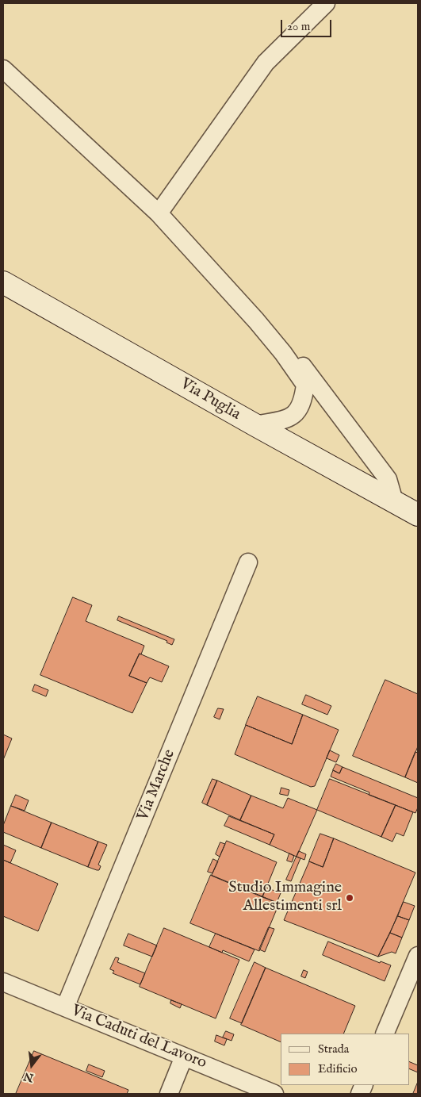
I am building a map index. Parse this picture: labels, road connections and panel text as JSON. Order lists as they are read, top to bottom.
{
  "streets": {
    "main road": ["Via Puglia"],
    "street": ["Via Marche", "Via Caduti del Lavoro"]
  },
  "crossings": [
    ["Via Marche", "Via Caduti del Lavoro"]
  ],
  "places": ["Studio Immagine Allestimenti srl"],
  "legend": ["Strada", "Edificio"],
  "scale_bar": "20 m",
  "north": "bottom"
}
